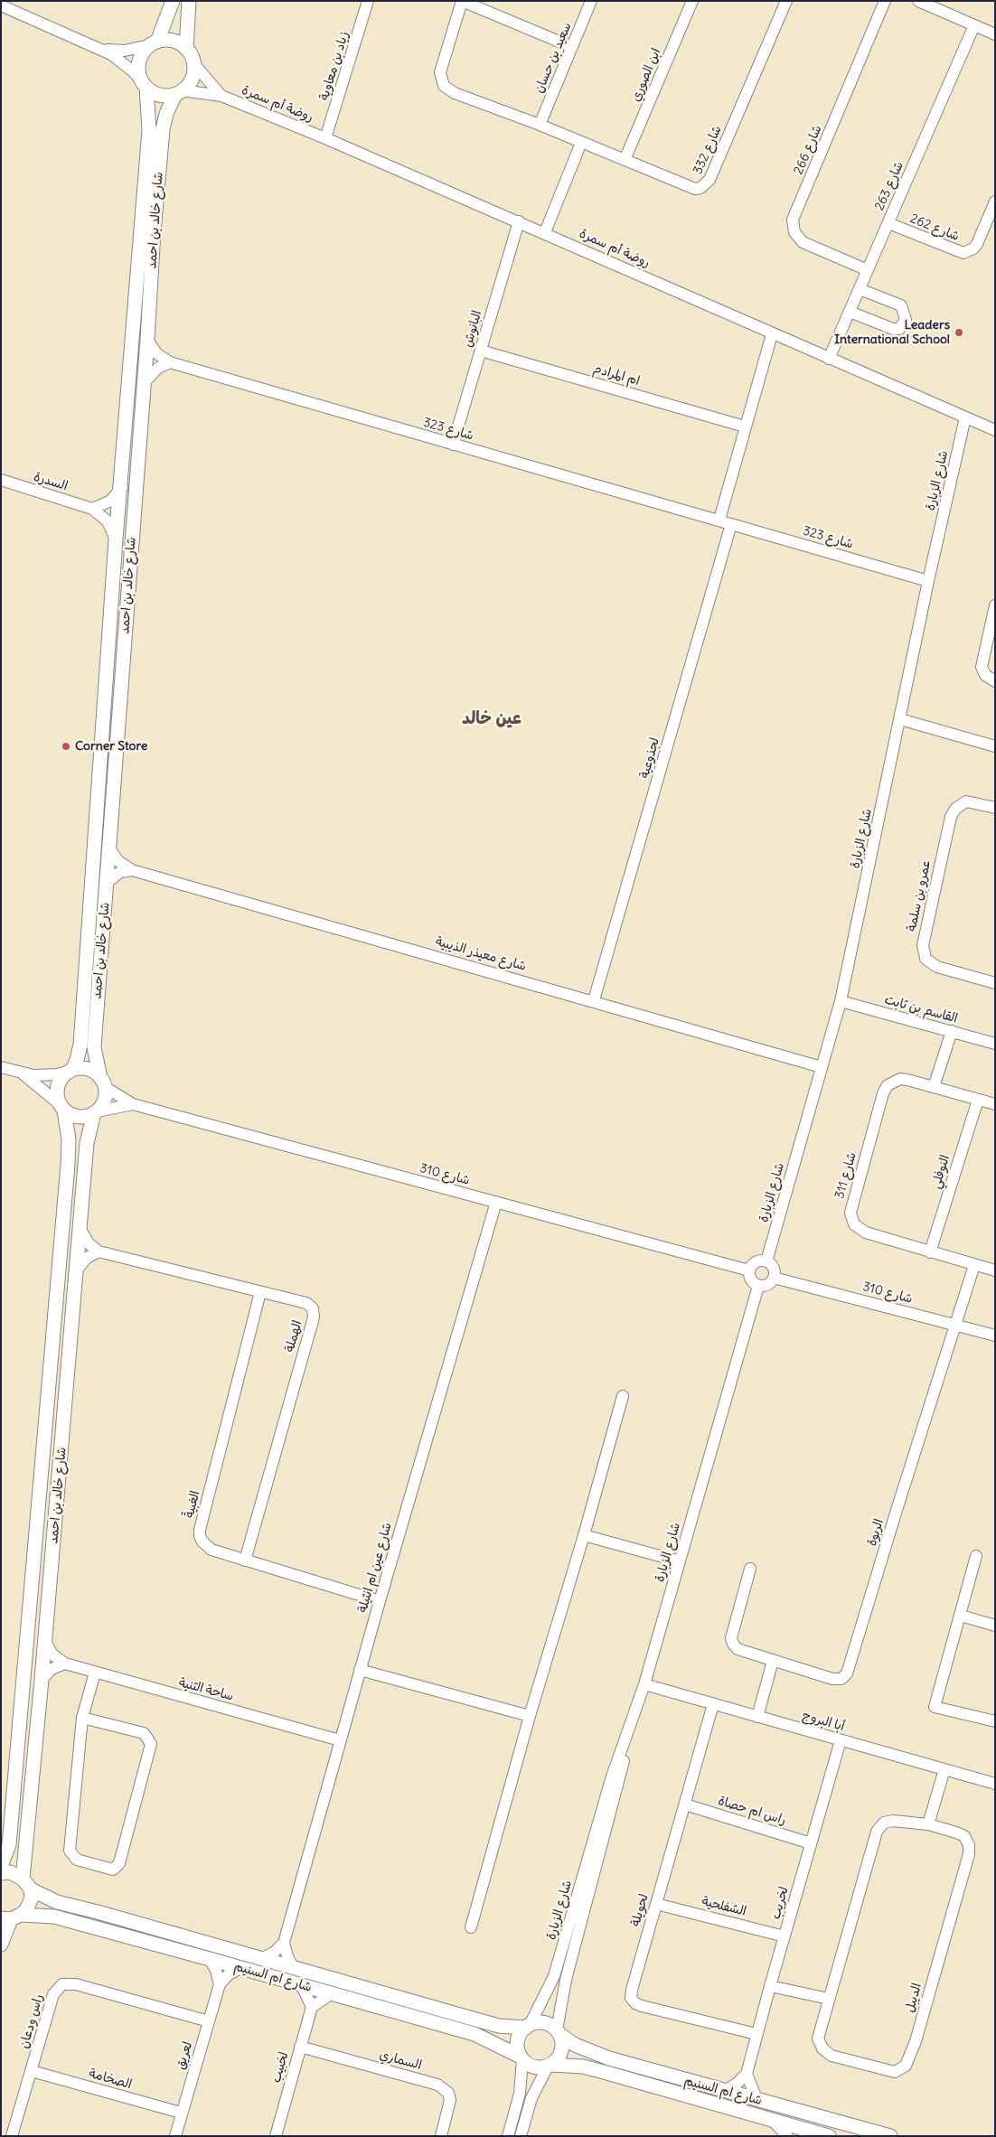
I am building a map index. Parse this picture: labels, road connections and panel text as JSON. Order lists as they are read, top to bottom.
{
  "streets": {
    "main road": ["شارع خالد بن احمد", "شارع ام السنيم"],
    "street": [
      "سعيد بن حسان",
      "زياد بن معاوية",
      "ابن الصوري",
      "روضة أم سمرة",
      "شارع 332",
      "شارع 266",
      "شارع 263",
      "شارع 262",
      "البانوش",
      "ام المرادم",
      "شارع 323",
      "شارع الزبارة",
      "السدرة",
      "لجذوعية",
      "عمرو بن سلمة",
      "شارع معيذر الذيبية",
      "القاسم بن ثابت",
      "النوفلي",
      "شارع 310",
      "شارع 311",
      "الهملة",
      "الغبيةّ",
      "الربوة",
      "شارع عين ام انثيلة",
      "ساحة الثنية",
      "أبا البروج",
      "راس ام حصاة",
      "لخريب",
      "الشفلحية",
      "لحويلة",
      "الديبل",
      "راس ودعان",
      "لعريق",
      "السماري",
      "لخبيب",
      "الصخامة"
    ]
  },
  "crossings": [
    ["سعيد بن حسان", "شارع 332"],
    ["زياد بن معاوية", "روضة أم سمرة"],
    ["ابن الصوري", "شارع 332"],
    ["روضة أم سمرة", "شارع 263"],
    ["روضة أم سمرة", "شارع خالد بن احمد"],
    ["روضة أم سمرة", "البانوش"],
    ["روضة أم سمرة", "شارع الزبارة"],
    ["شارع 266", "شارع 263"],
    ["شارع 263", "شارع 262"],
    ["شارع خالد بن احمد", "شارع 323"],
    ["شارع خالد بن احمد", "السدرة"],
    ["شارع خالد بن احمد", "شارع معيذر الذيبية"],
    ["شارع خالد بن احمد", "شارع 310"],
    ["شارع خالد بن احمد", "ساحة الثنية"],
    ["شارع خالد بن احمد", "شارع ام السنيم"],
    ["البانوش", "ام المرادم"],
    ["البانوش", "شارع 323"],
    ["شارع 323", "شارع الزبارة"],
    ["شارع 323", "لجذوعية"],
    ["شارع الزبارة", "شارع معيذر الذيبية"],
    ["شارع الزبارة", "القاسم بن ثابت"],
    ["شارع الزبارة", "شارع 310"],
    ["شارع الزبارة", "أبا البروج"],
    ["شارع الزبارة", "شارع ام السنيم"],
    ["لجذوعية", "شارع معيذر الذيبية"],
    ["النوفلي", "شارع 311"],
    ["شارع 310", "الربوة"],
    ["شارع 310", "شارع عين ام انثيلة"],
    ["الهملة", "الغبيةّ"],
    ["الغبيةّ", "شارع عين ام انثيلة"],
    ["شارع عين ام انثيلة", "ساحة الثنية"],
    ["أبا البروج", "لخريب"],
    ["أبا البروج", "لحويلة"],
    ["راس ام حصاة", "لخريب"],
    ["راس ام حصاة", "لحويلة"],
    ["لخريب", "الشفلحية"],
    ["لخريب", "لحويلة"],
    ["الشفلحية", "لحويلة"],
    ["راس ودعان", "لعريق"],
    ["راس ودعان", "الصخامة"],
    ["لعريق", "الصخامة"],
    ["السماري", "لخبيب"]
  ],
  "districts": ["عين خالد"],
  "places": ["Leaders International School", "Corner Store"]
}
